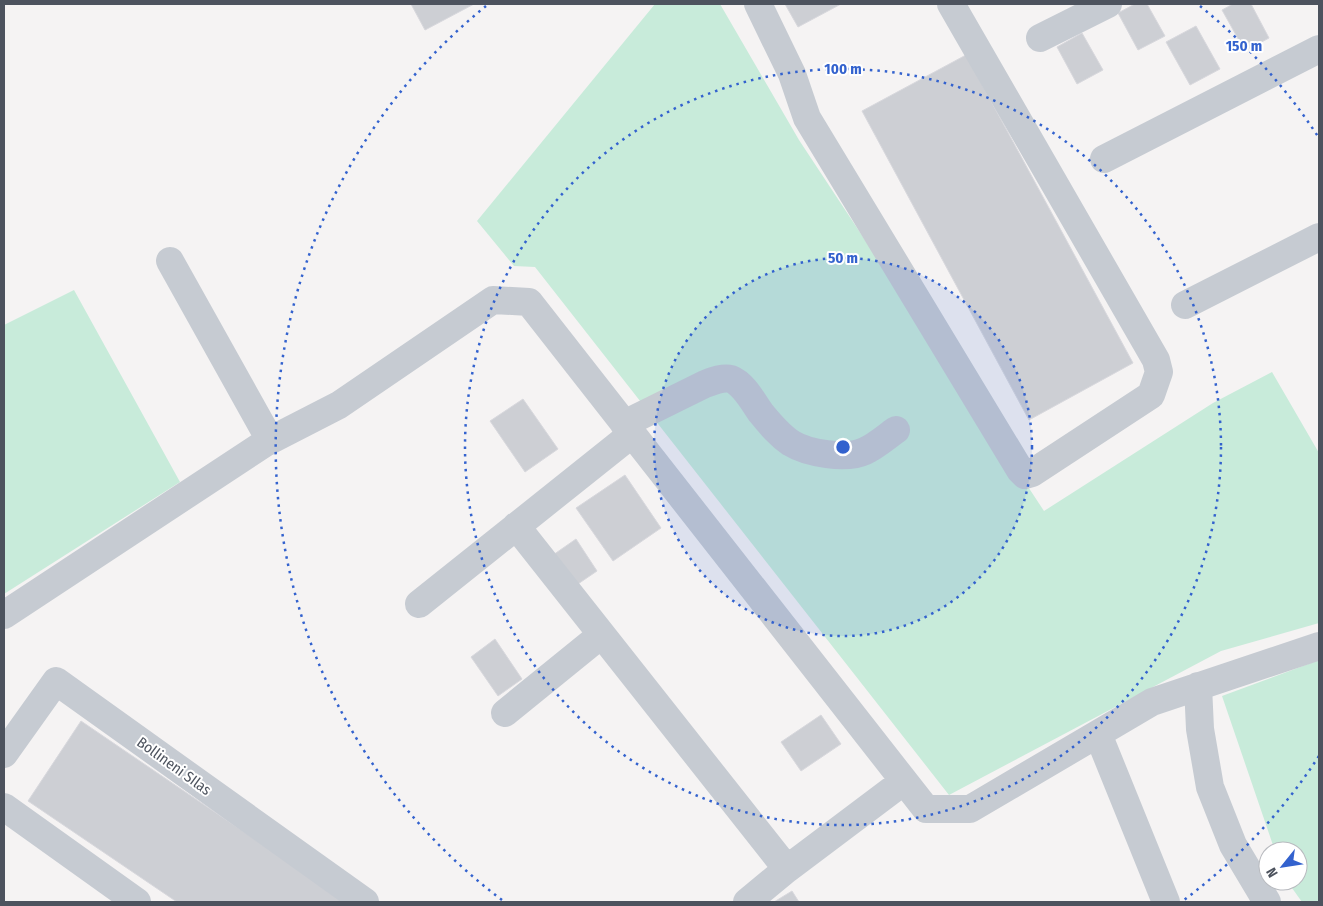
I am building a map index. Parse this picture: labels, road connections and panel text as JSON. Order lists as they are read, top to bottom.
{
  "streets": {
    "street": ["Bollineni SIlas"]
  },
  "north": "bottom left",
  "rings": ["150 m", "100 m", "50 m"]
}
